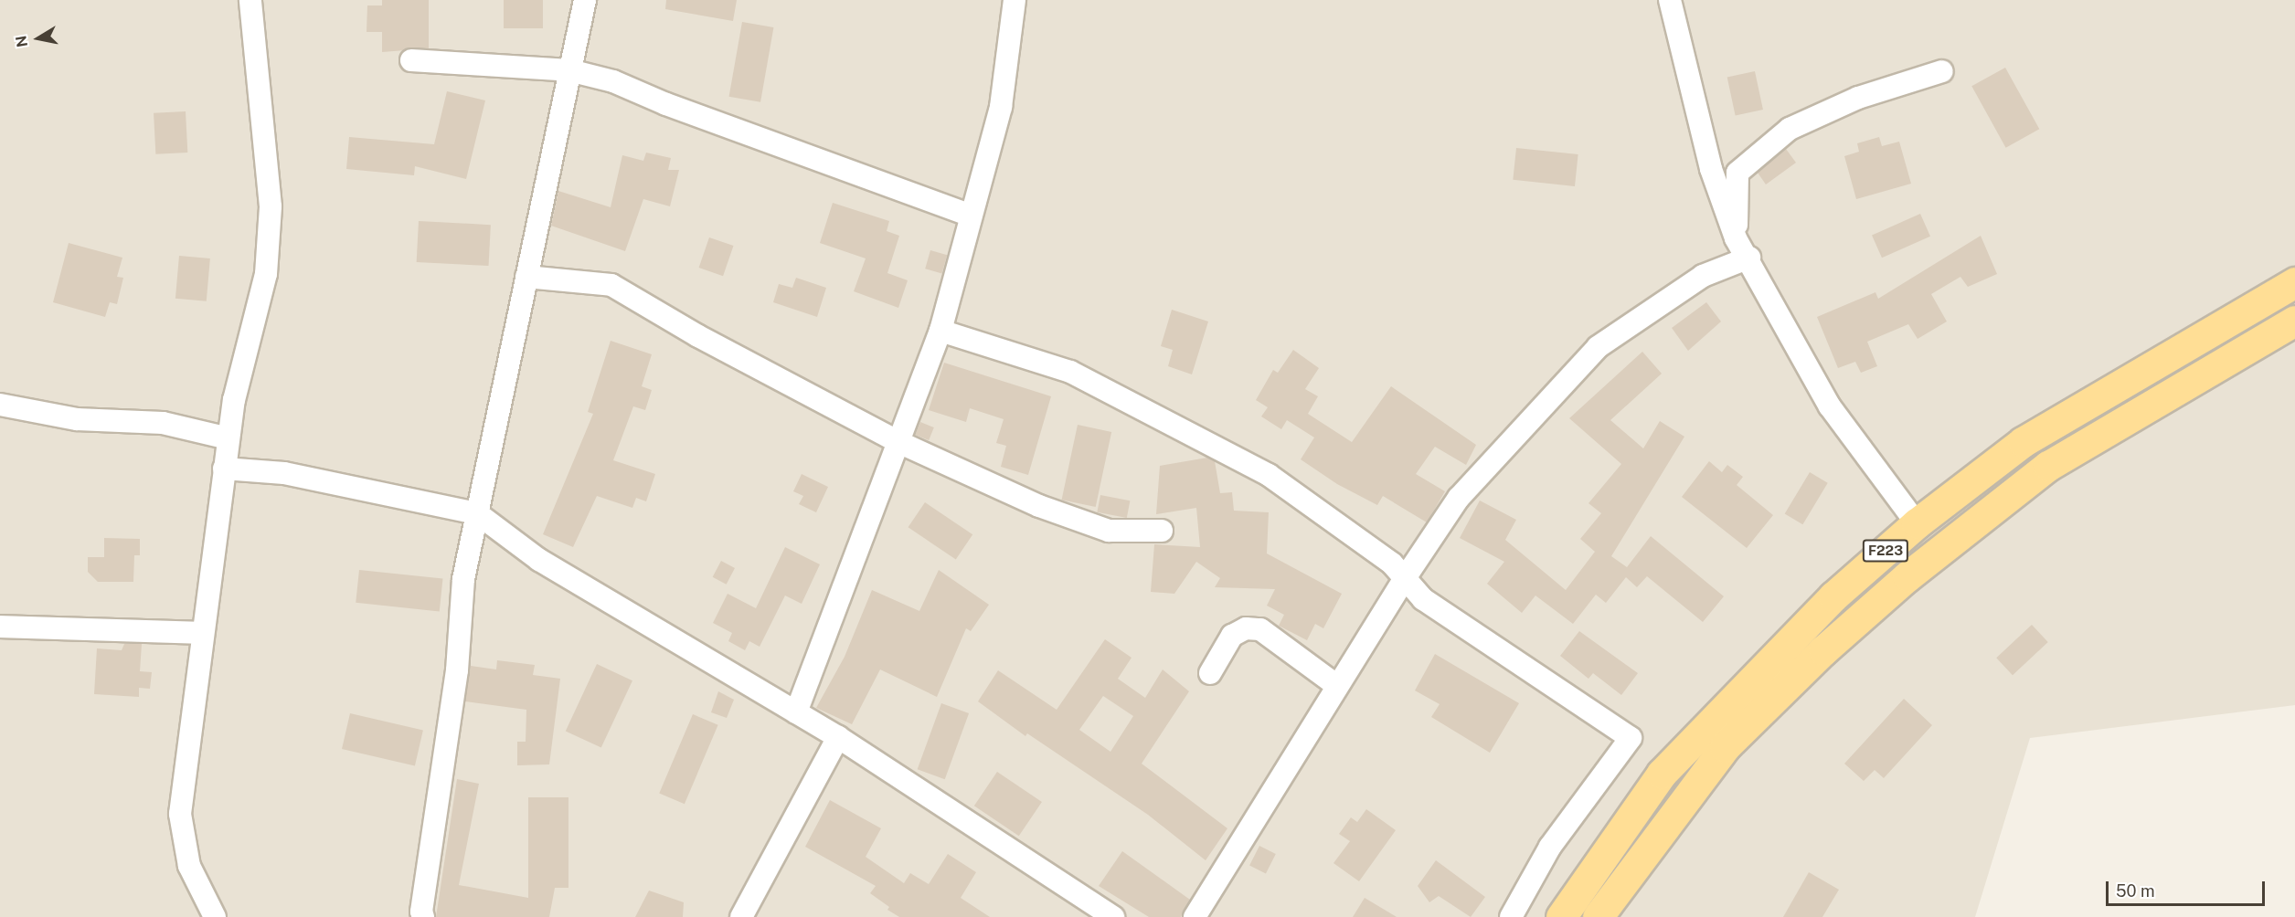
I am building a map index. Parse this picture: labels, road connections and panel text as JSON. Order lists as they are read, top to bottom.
{
  "streets": {
    "main road": ["F223"]
  },
  "scale_bar": "50 m",
  "north": "left"
}
